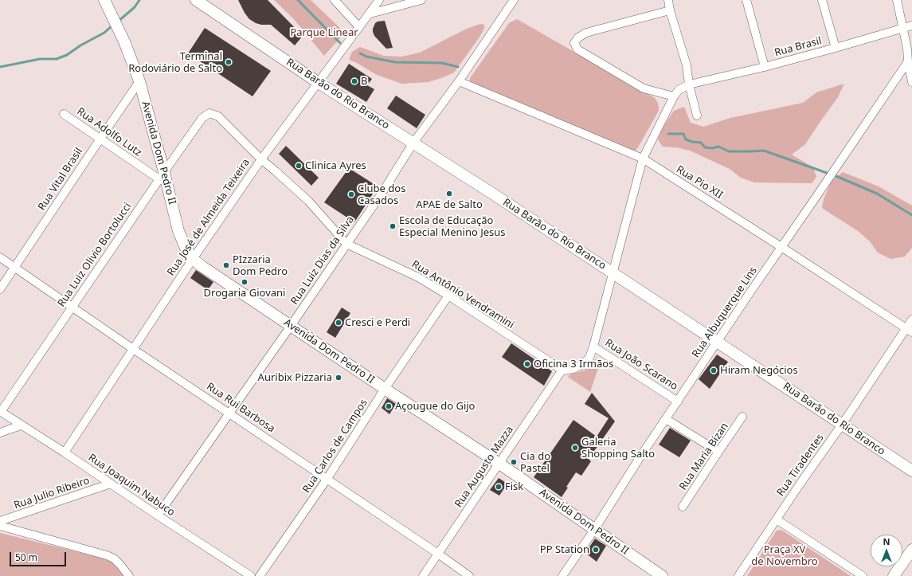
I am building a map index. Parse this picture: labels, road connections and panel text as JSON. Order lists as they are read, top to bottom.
{
  "streets": {
    "main road": ["Rua Barão do Rio Branco", "Avenida Dom Pedro II"],
    "street": [
      "Rua Brasil",
      "Rua Adolfo Lutz",
      "Rua Vital Brasil",
      "Rua Pio XII",
      "Rua José de Almeida Teixeira",
      "Rua Luiz Olivio Bortolucci",
      "Rua Luiz Dias da Silva",
      "Rua Antônio Vendramini",
      "Rua Albuquerque Lins",
      "Rua João Scarano",
      "Rua Rui Barbosa",
      "Rua Carlos de Campos",
      "Rua Maria Bizan",
      "Rua Tiradentes",
      "Rua Augusto Mazza",
      "Rua Joaquim Nabuco",
      "Rua Julio Ribeiro"
    ]
  },
  "crossings": [
    ["Rua Barão do Rio Branco", "Rua José de Almeida Teixeira"],
    ["Rua Barão do Rio Branco", "Rua Luiz Dias da Silva"],
    ["Rua Barão do Rio Branco", "Rua Albuquerque Lins"],
    ["Rua Barão do Rio Branco", "Rua Tiradentes"],
    ["Rua Adolfo Lutz", "Avenida Dom Pedro II"],
    ["Rua Adolfo Lutz", "Rua Vital Brasil"],
    ["Rua Adolfo Lutz", "Rua Luiz Olivio Bortolucci"],
    ["Avenida Dom Pedro II", "Rua Vital Brasil"],
    ["Avenida Dom Pedro II", "Rua José de Almeida Teixeira"],
    ["Avenida Dom Pedro II", "Rua Luiz Olivio Bortolucci"],
    ["Avenida Dom Pedro II", "Rua Luiz Dias da Silva"],
    ["Avenida Dom Pedro II", "Rua Albuquerque Lins"],
    ["Avenida Dom Pedro II", "Rua Carlos de Campos"],
    ["Avenida Dom Pedro II", "Rua Augusto Mazza"],
    ["Rua Vital Brasil", "Rua Rui Barbosa"],
    ["Rua Pio XII", "Rua Luiz Dias da Silva"],
    ["Rua Pio XII", "Rua Albuquerque Lins"],
    ["Rua Pio XII", "Rua Tiradentes"],
    ["Rua José de Almeida Teixeira", "Rua Antônio Vendramini"],
    ["Rua José de Almeida Teixeira", "Rua Rui Barbosa"],
    ["Rua José de Almeida Teixeira", "Rua Joaquim Nabuco"],
    ["Rua Luiz Olivio Bortolucci", "Rua Antônio Vendramini"],
    ["Rua Luiz Olivio Bortolucci", "Rua Rui Barbosa"],
    ["Rua Luiz Olivio Bortolucci", "Rua Joaquim Nabuco"],
    ["Rua Luiz Dias da Silva", "Rua Antônio Vendramini"],
    ["Rua Luiz Dias da Silva", "Rua Rui Barbosa"],
    ["Rua Luiz Dias da Silva", "Rua Joaquim Nabuco"],
    ["Rua Antônio Vendramini", "Rua Carlos de Campos"],
    ["Rua Antônio Vendramini", "Rua Augusto Mazza"],
    ["Rua Albuquerque Lins", "Rua João Scarano"],
    ["Rua Rui Barbosa", "Rua Carlos de Campos"],
    ["Rua Rui Barbosa", "Rua Augusto Mazza"],
    ["Rua Joaquim Nabuco", "Rua Julio Ribeiro"]
  ],
  "parks": ["Parque Linear", "Praça XV de Novembro"],
  "places": [
    "Terminal Rodoviário de Salto",
    "B",
    "Clinica Ayres",
    "APAE de Salto",
    "Clube dos Casados",
    "Escola de Educação Especial Menino Jesus",
    "PIzzaria Dom Pedro",
    "Drogaria Giovani",
    "Cresci e Perdi",
    "Oficina 3 Irmãos",
    "Hiram Negócios",
    "Auribix Pizzaria",
    "Açougue do Gijo",
    "Galeria Shopping Salto",
    "Cia do Pastel",
    "Fisk",
    "PP Station"
  ],
  "scale_bar": "50 m",
  "north": "top"
}
